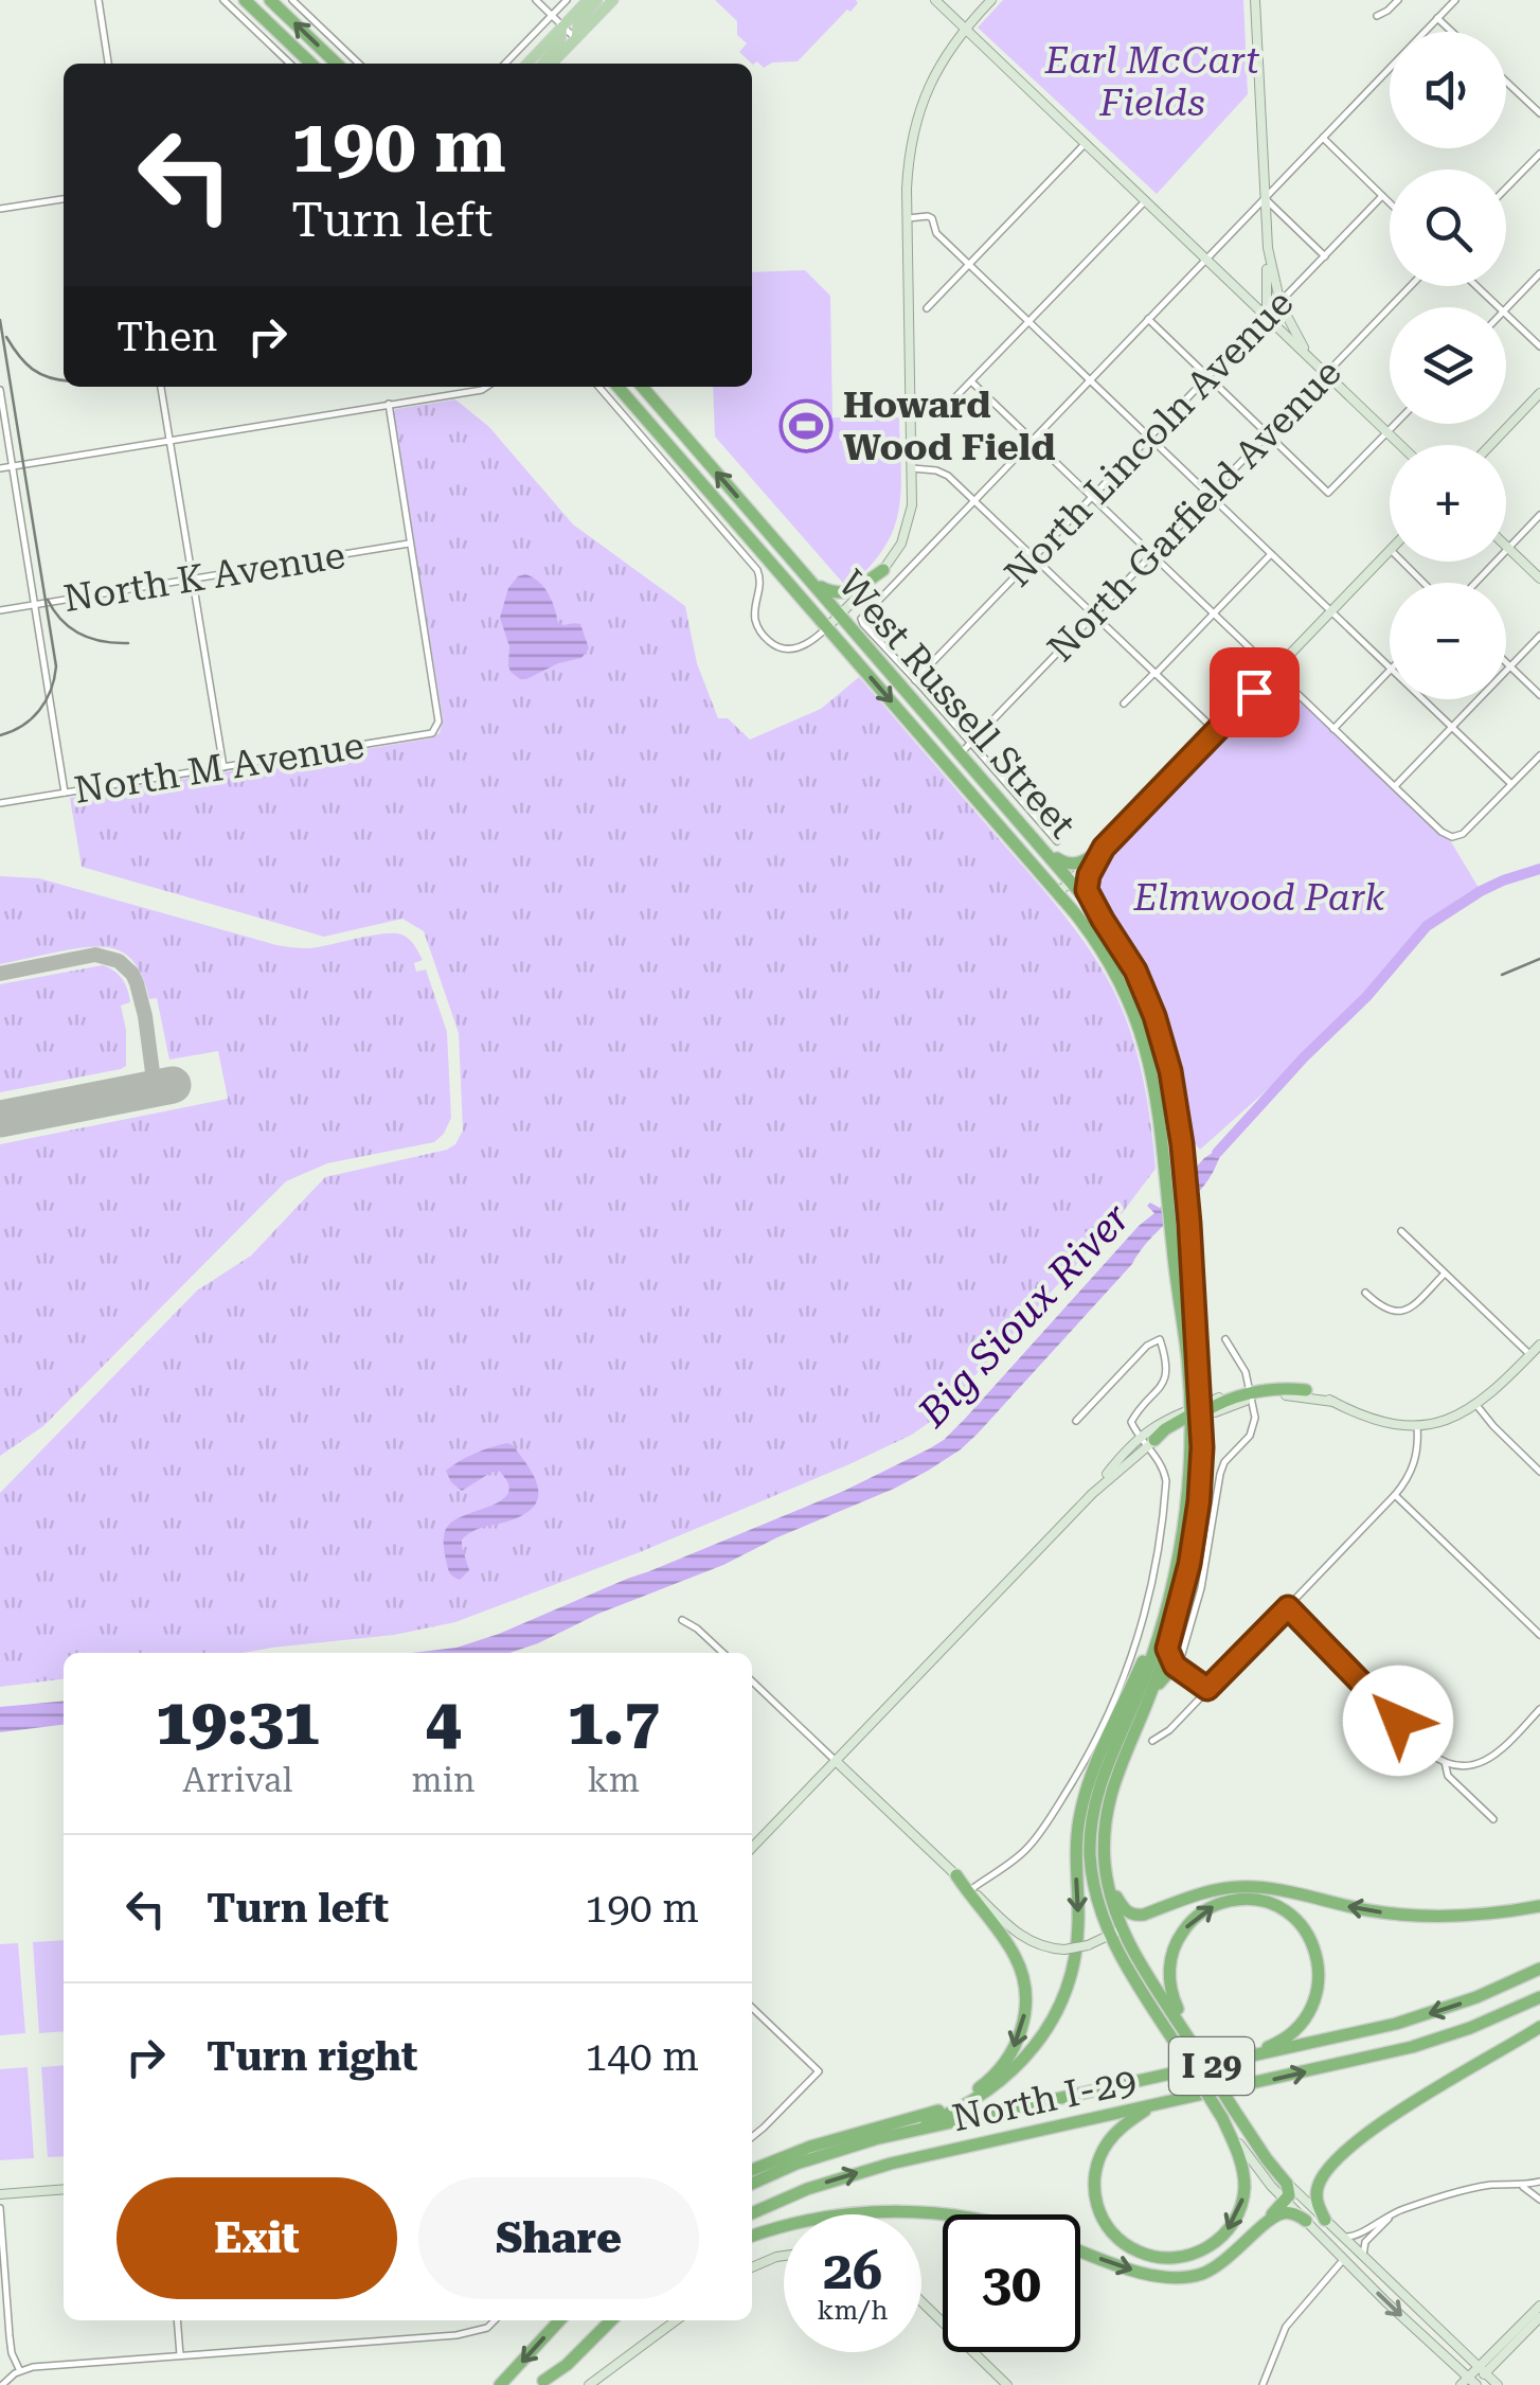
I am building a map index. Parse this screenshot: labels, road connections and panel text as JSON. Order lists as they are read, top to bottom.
{
  "streets": {
    "highway": ["West Russell Street", "I 29", "North I-29"],
    "street": [
      "North Lincoln Avenue",
      "North Garfield Avenue",
      "North K Avenue",
      "North M Avenue"
    ]
  },
  "crossings": [
    ["North Lincoln Avenue", "West Russell Street"],
    ["North Garfield Avenue", "West Russell Street"],
    ["North K Avenue", "North M Avenue"]
  ],
  "water": ["Big Sioux River"],
  "parks": ["Earl McCart Fields", "Elmwood Park"],
  "places": {
    "sports": ["Howard Wood Field"]
  },
  "page": {
    "map_buttons": ["+", "−"],
    "turn": ["190 m", "Turn left"],
    "then": "Then",
    "eta": [
      "19:31",
      "Arrival",
      "4",
      "min",
      "1.7",
      "km"
    ],
    "list": [
      {
        "name": "Turn left",
        "value": "190 m"
      },
      {
        "name": "Turn right",
        "value": "140 m"
      }
    ],
    "buttons": ["Exit", "Share"],
    "speed": "26 km/h",
    "limit": "30"
  }
}
